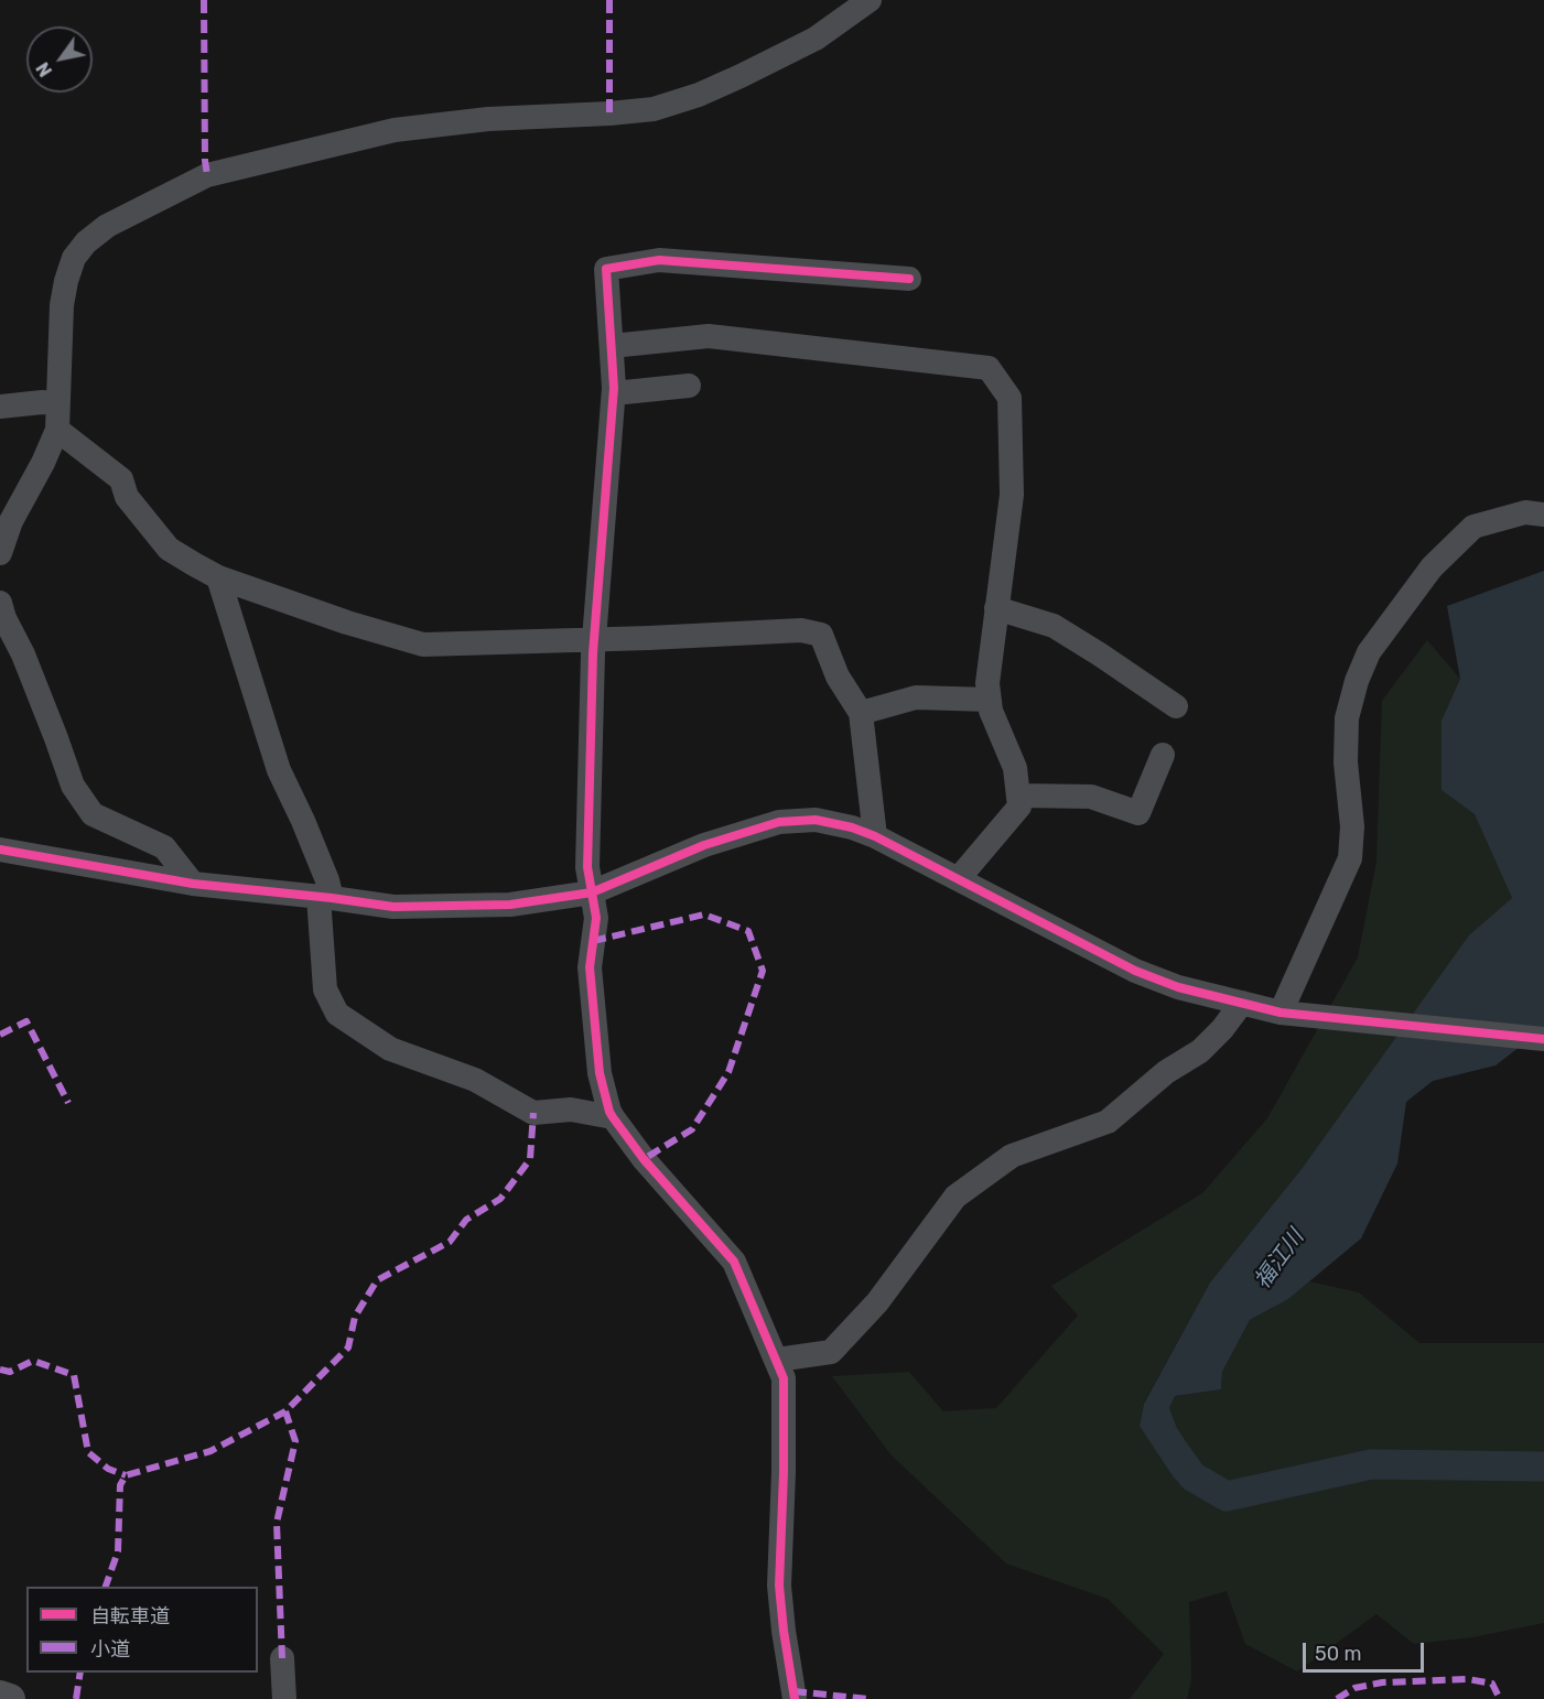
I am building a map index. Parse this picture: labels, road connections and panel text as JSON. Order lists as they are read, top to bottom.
{
  "water": ["福江川"],
  "legend": ["自転車道", "小道"],
  "scale_bar": "50 m",
  "north": "bottom left"
}
